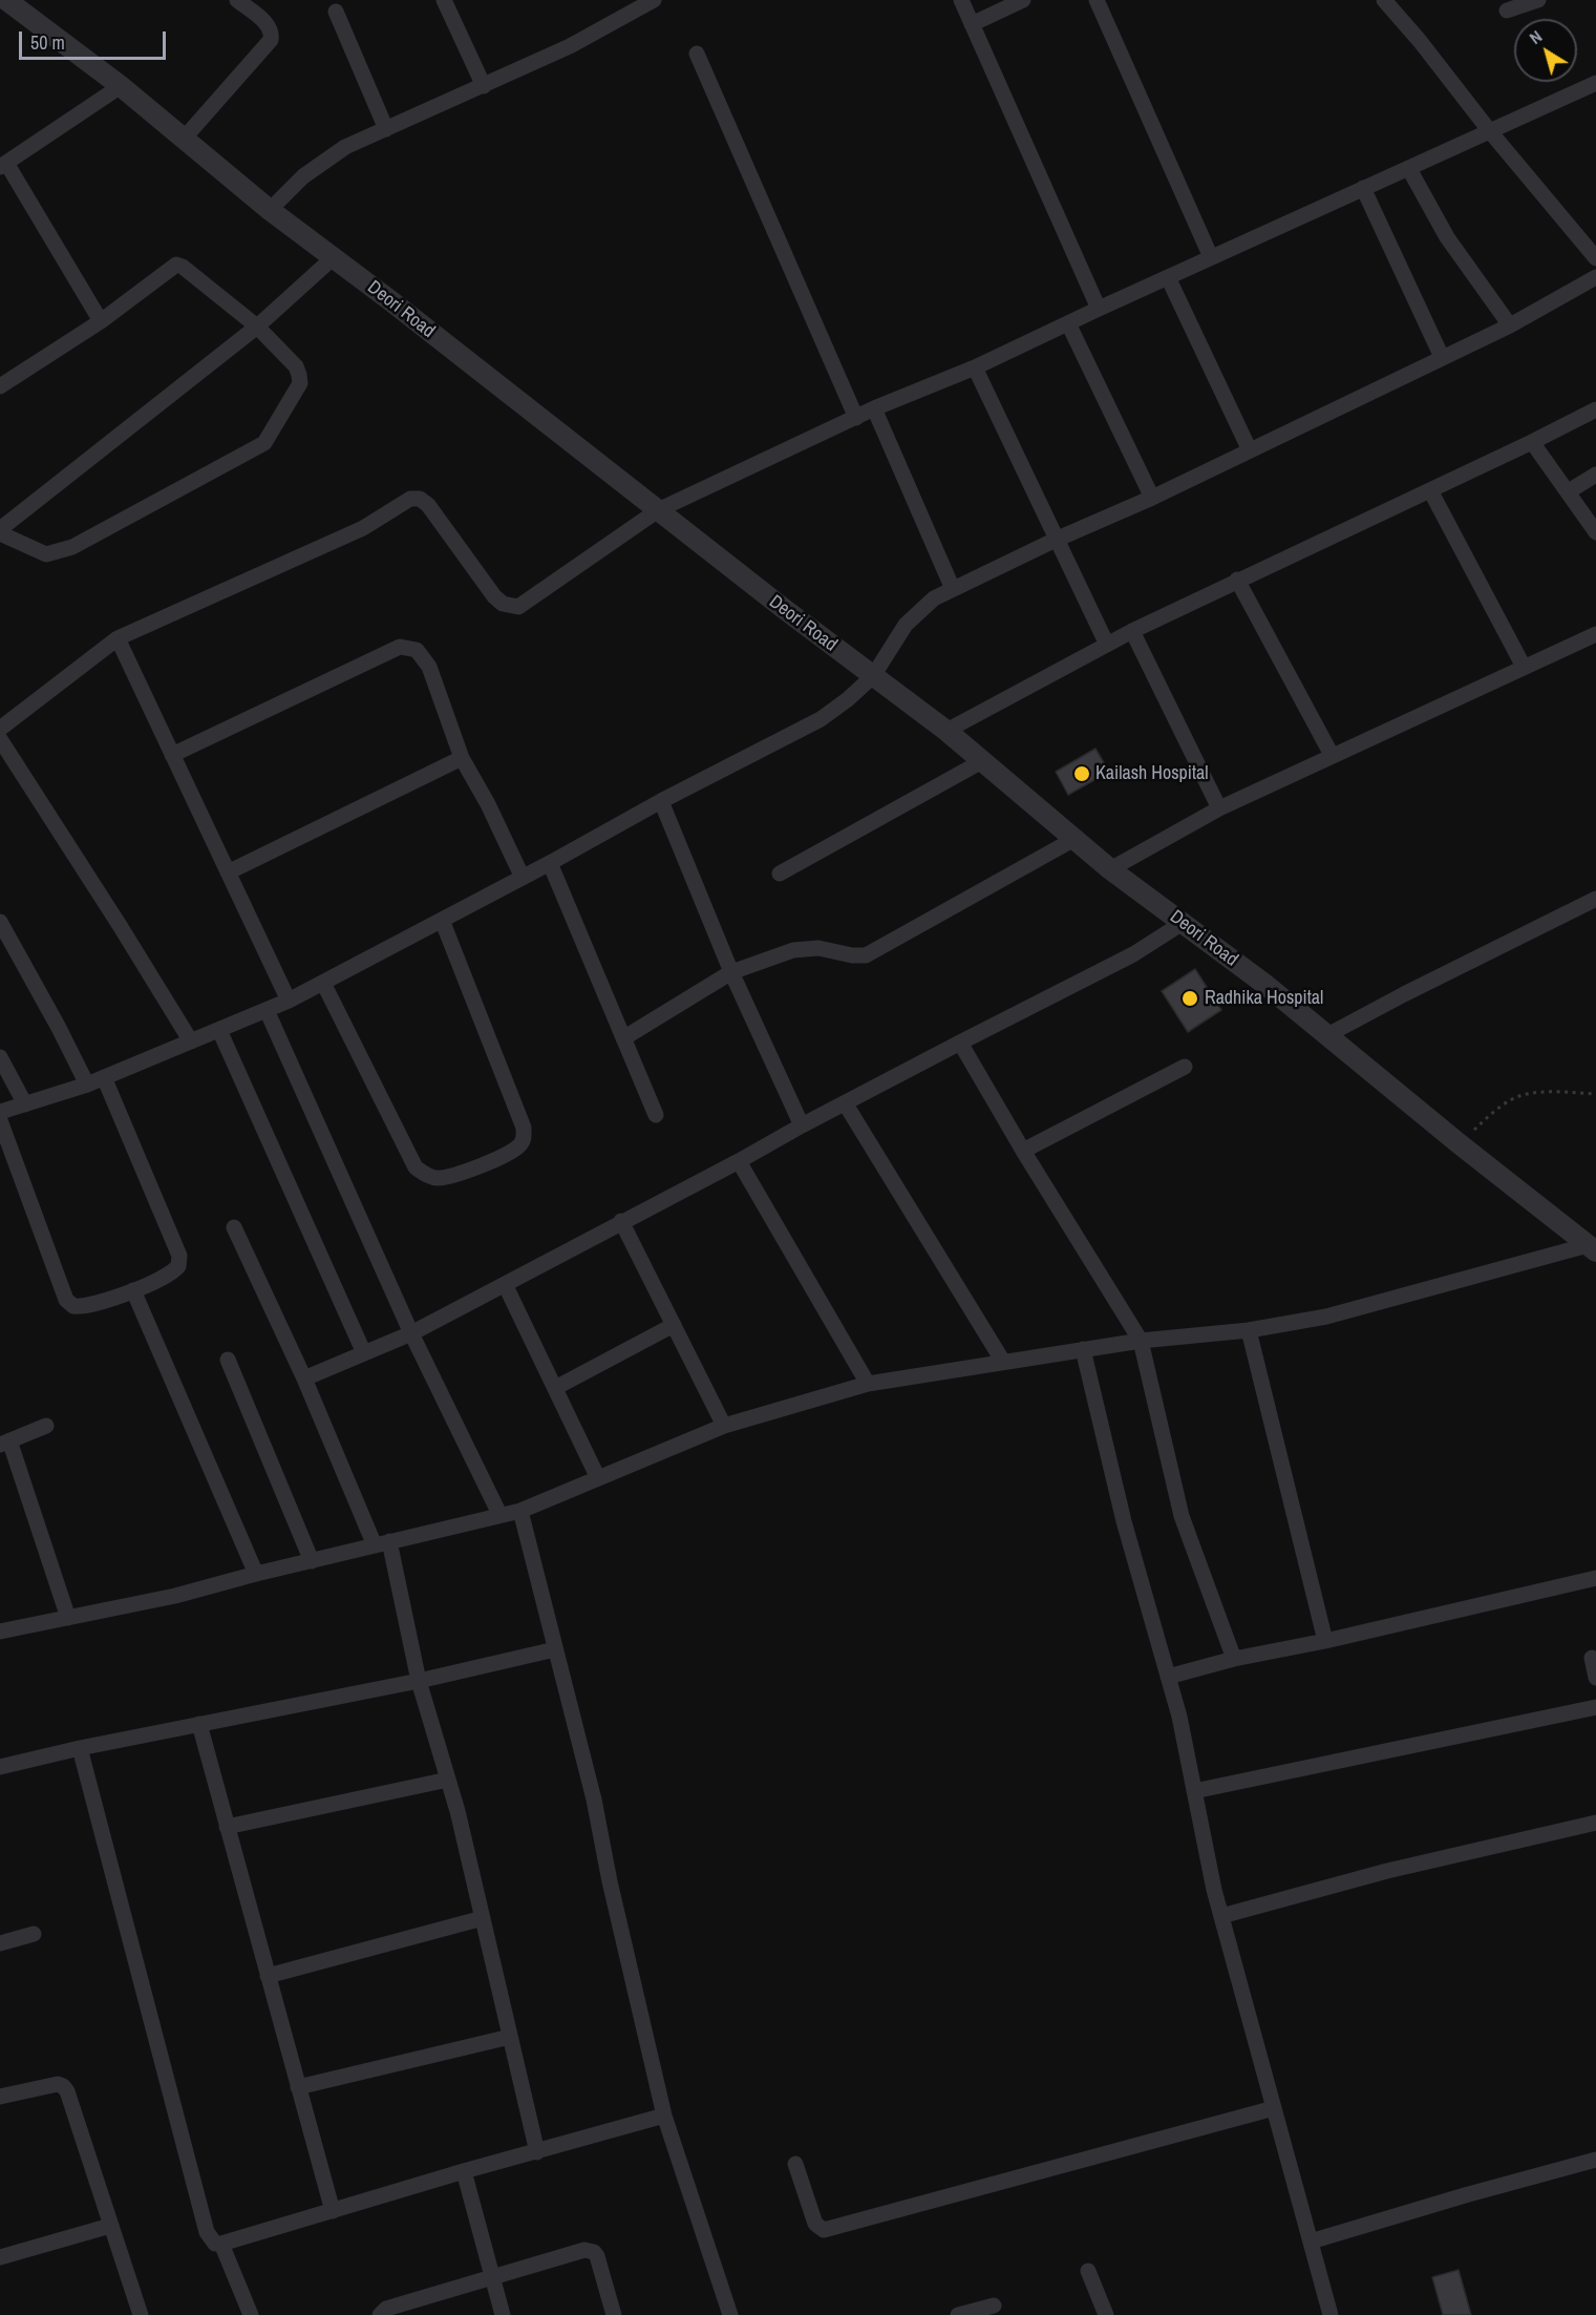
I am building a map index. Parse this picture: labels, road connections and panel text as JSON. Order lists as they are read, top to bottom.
{
  "streets": {
    "street": ["Deori Road"]
  },
  "places": ["Kailash Hospital", "Radhika Hospital"],
  "scale_bar": "50 m",
  "north": "top left"
}
